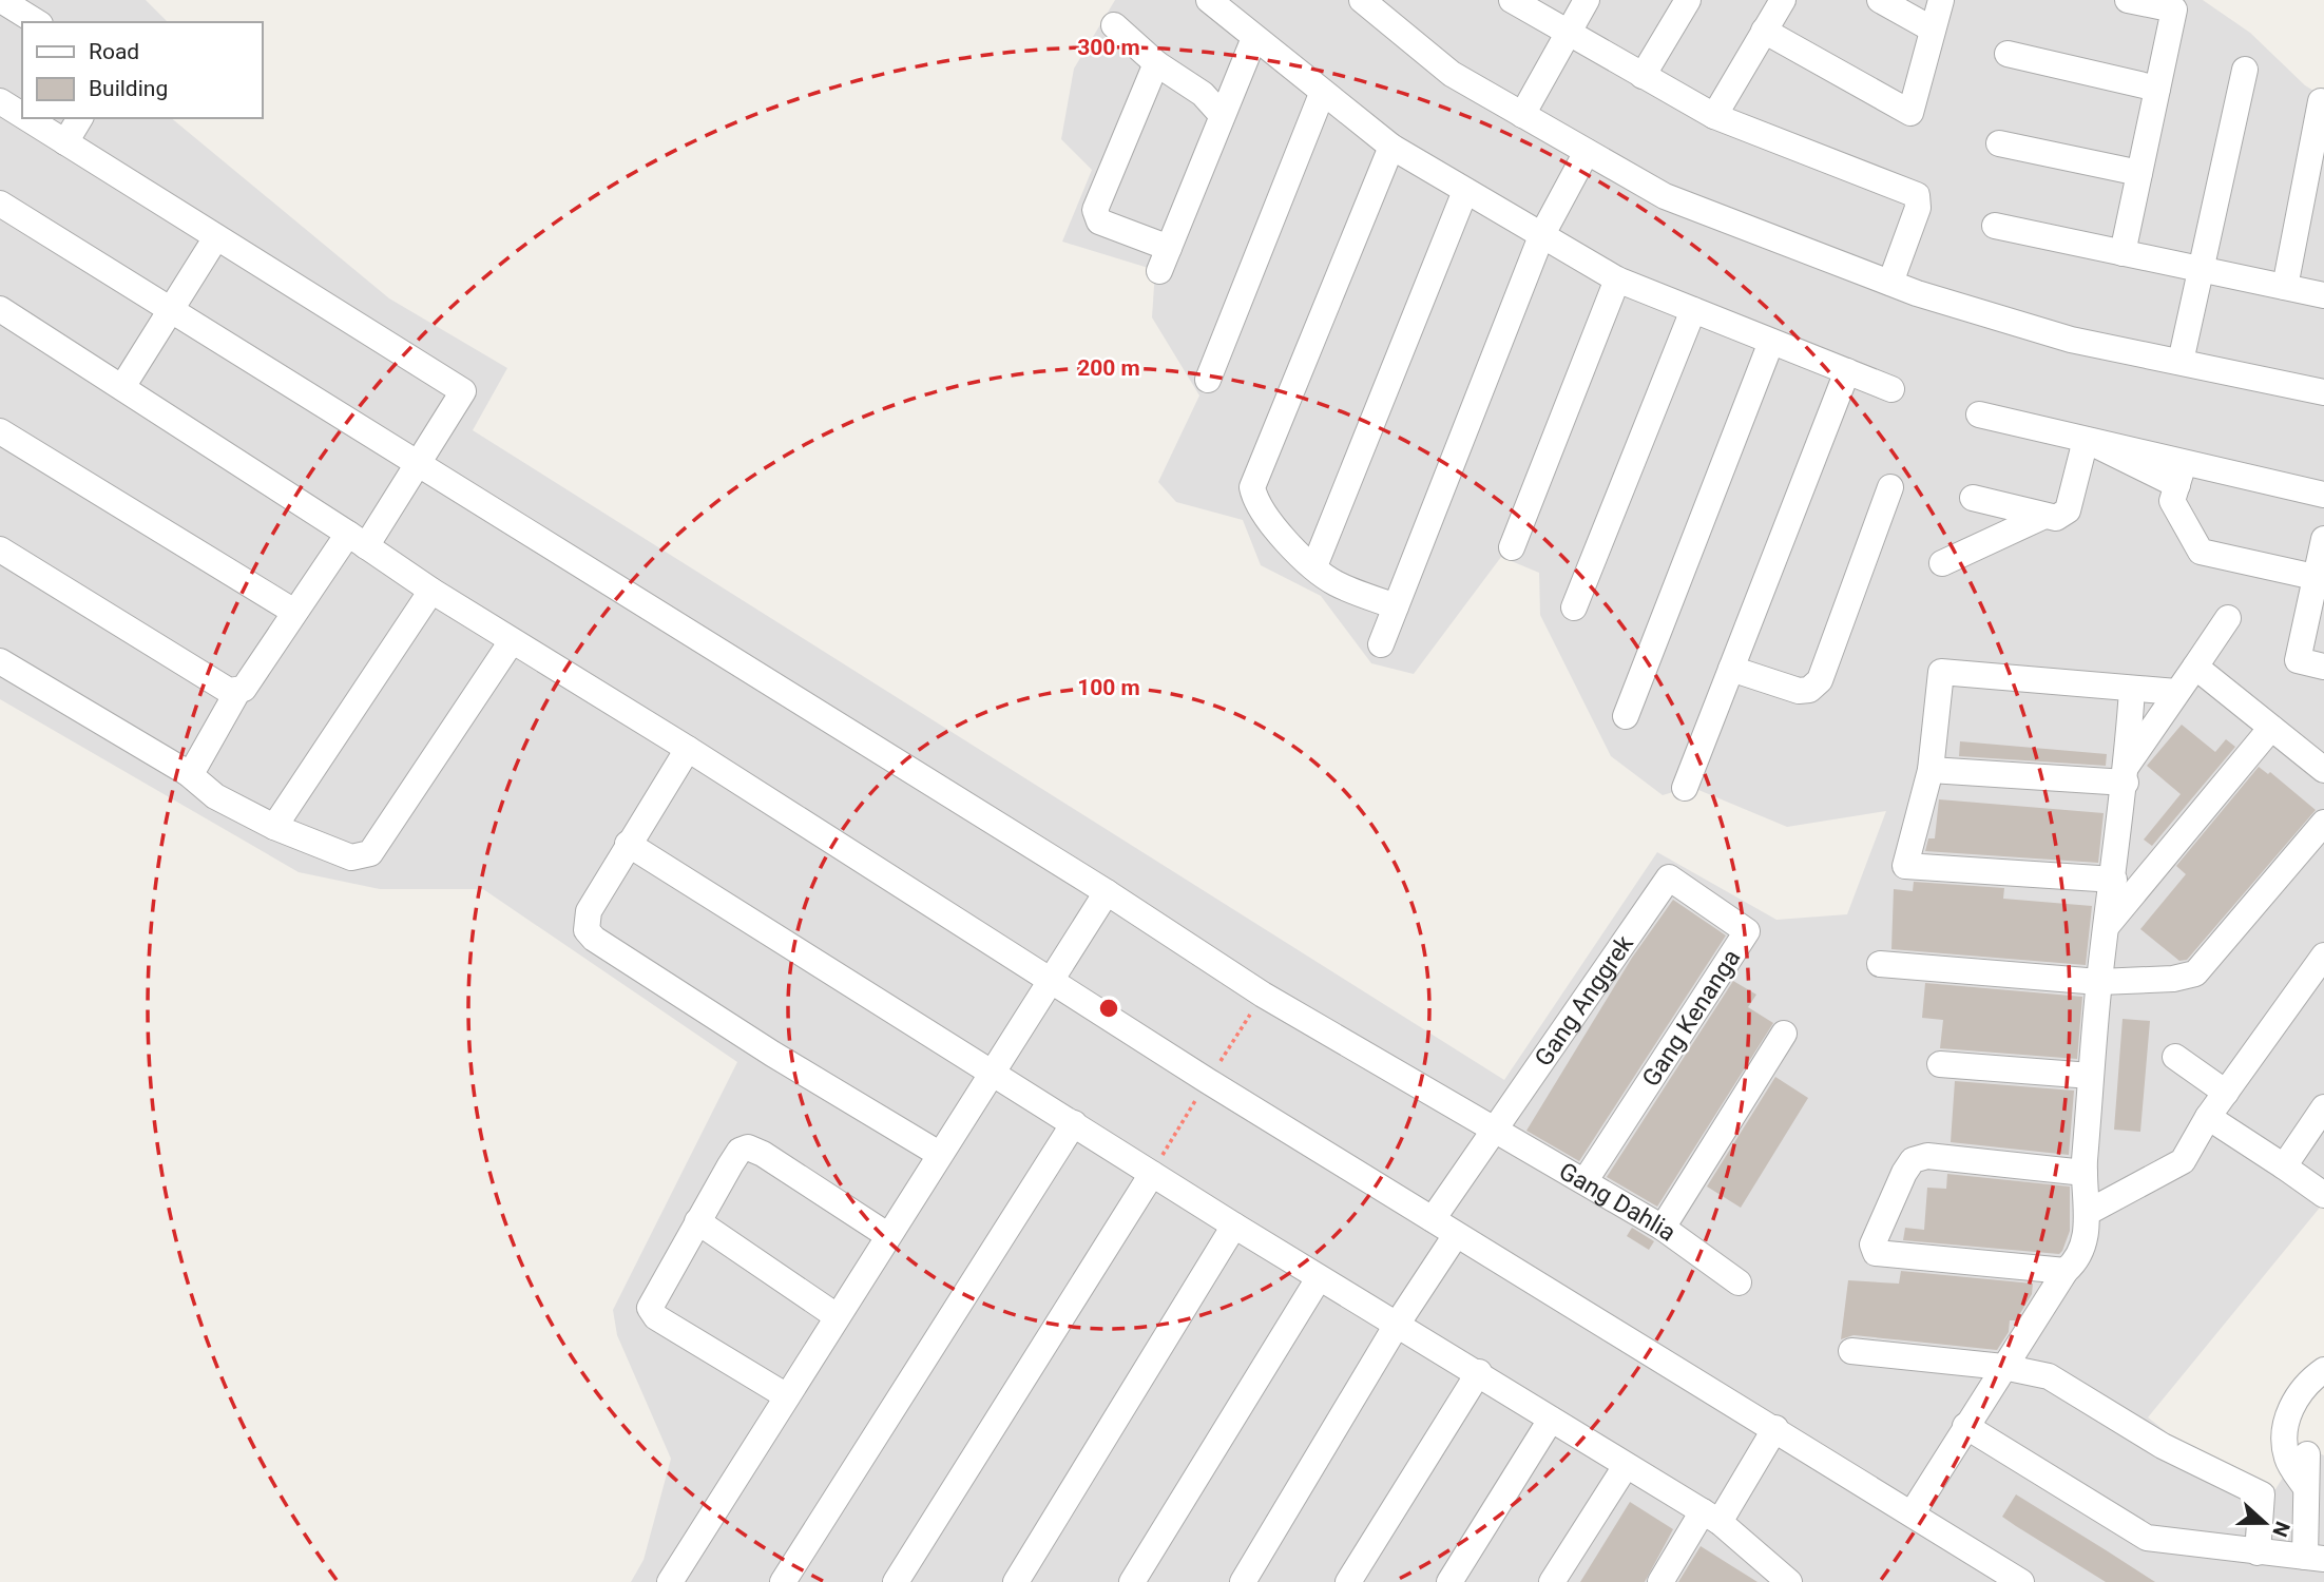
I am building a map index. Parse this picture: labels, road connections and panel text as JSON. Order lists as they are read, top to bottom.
{
  "streets": {
    "street": ["Gang Anggrek", "Gang Kenanga", "Gang Dahlia"]
  },
  "crossings": [
    ["Gang Anggrek", "Gang Kenanga"],
    ["Gang Anggrek", "Gang Dahlia"],
    ["Gang Kenanga", "Gang Dahlia"]
  ],
  "legend": ["Road", "Building"],
  "north": "right",
  "rings": ["300 m", "200 m", "100 m"]
}
